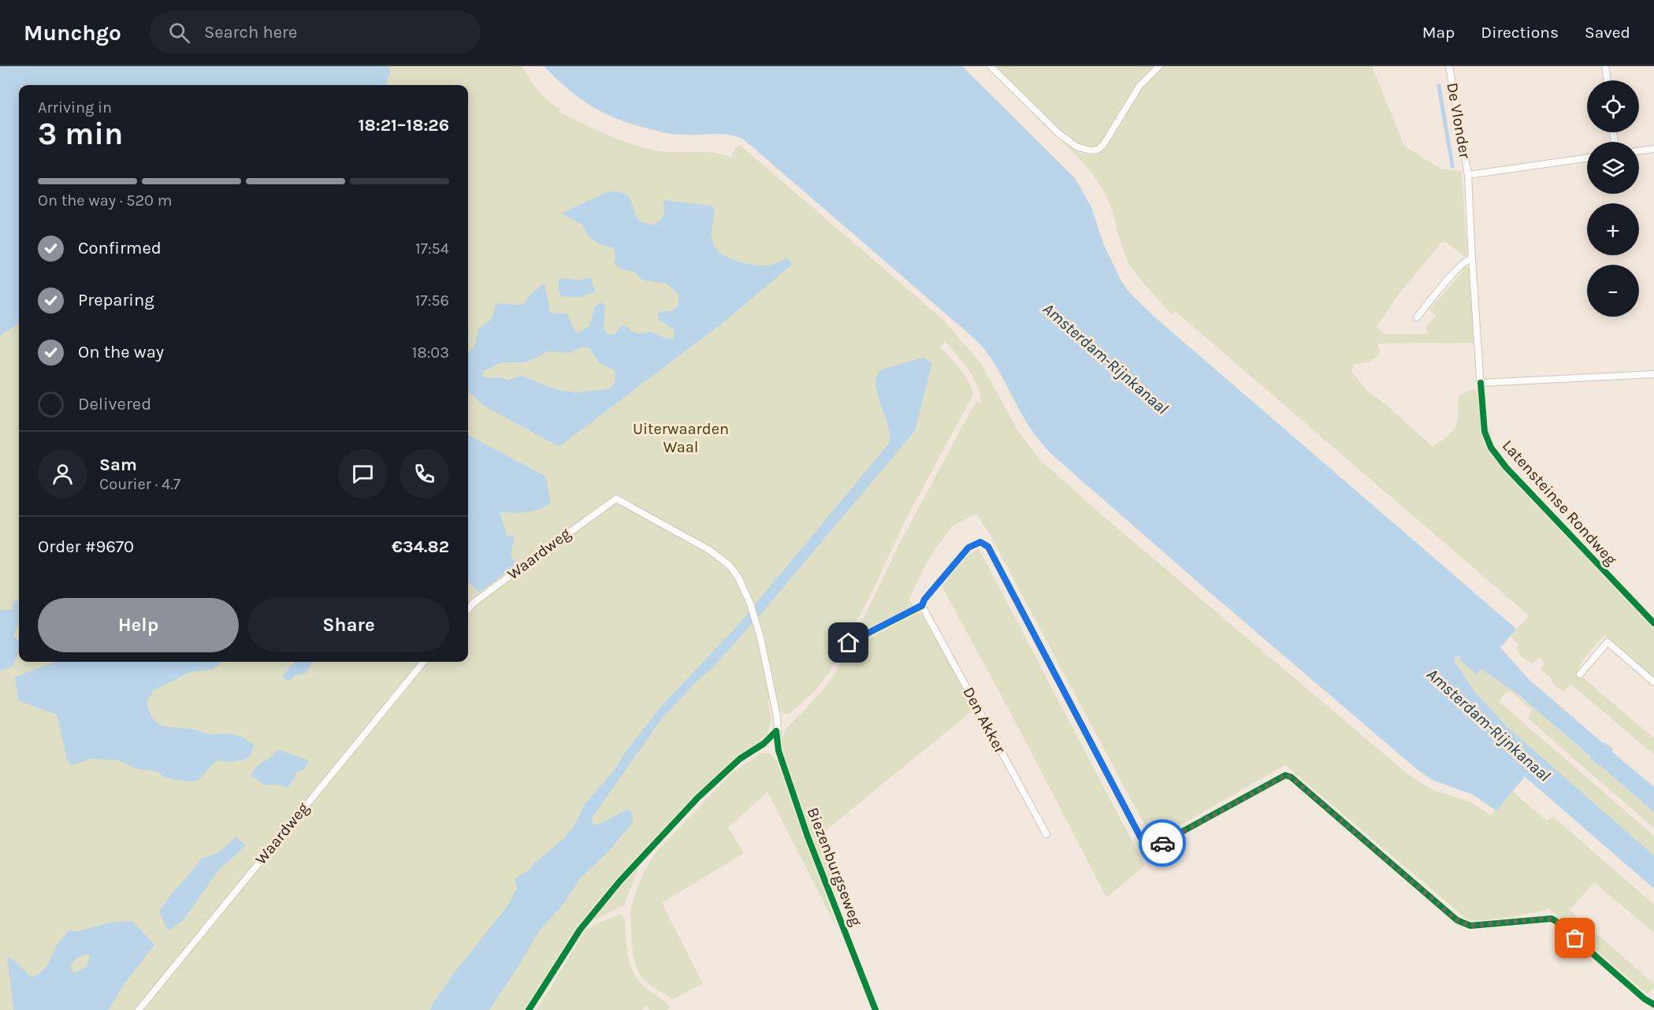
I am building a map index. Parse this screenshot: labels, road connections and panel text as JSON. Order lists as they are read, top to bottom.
{
  "streets": {
    "street": [
      "De Vlonder",
      "Latensteinse Rondweg",
      "Waardweg",
      "Den Akker",
      "Biezenburgseweg"
    ]
  },
  "crossings": [
    ["De Vlonder", "Latensteinse Rondweg"],
    ["Waardweg", "Biezenburgseweg"]
  ],
  "water": ["Amsterdam-Rijnkanaal"],
  "parks": ["Uiterwaarden Waal"],
  "page": {
    "header": "Munchgo",
    "search": "Search here",
    "nav": ["Map", "Directions", "Saved"],
    "map_buttons": ["+", "−"],
    "heading": ["3 min", "Arriving in", "18:21–18:26"],
    "panel": [
      "Sam",
      "Courier · 4.7",
      "Order #9670",
      "€34.82"
    ],
    "bar": "On the way · 520 m",
    "list": [
      ["Confirmed", "17:54"],
      ["Preparing", "17:56"],
      ["On the way", "18:03"],
      "Delivered"
    ],
    "buttons": ["Help", "Share"]
  }
}
